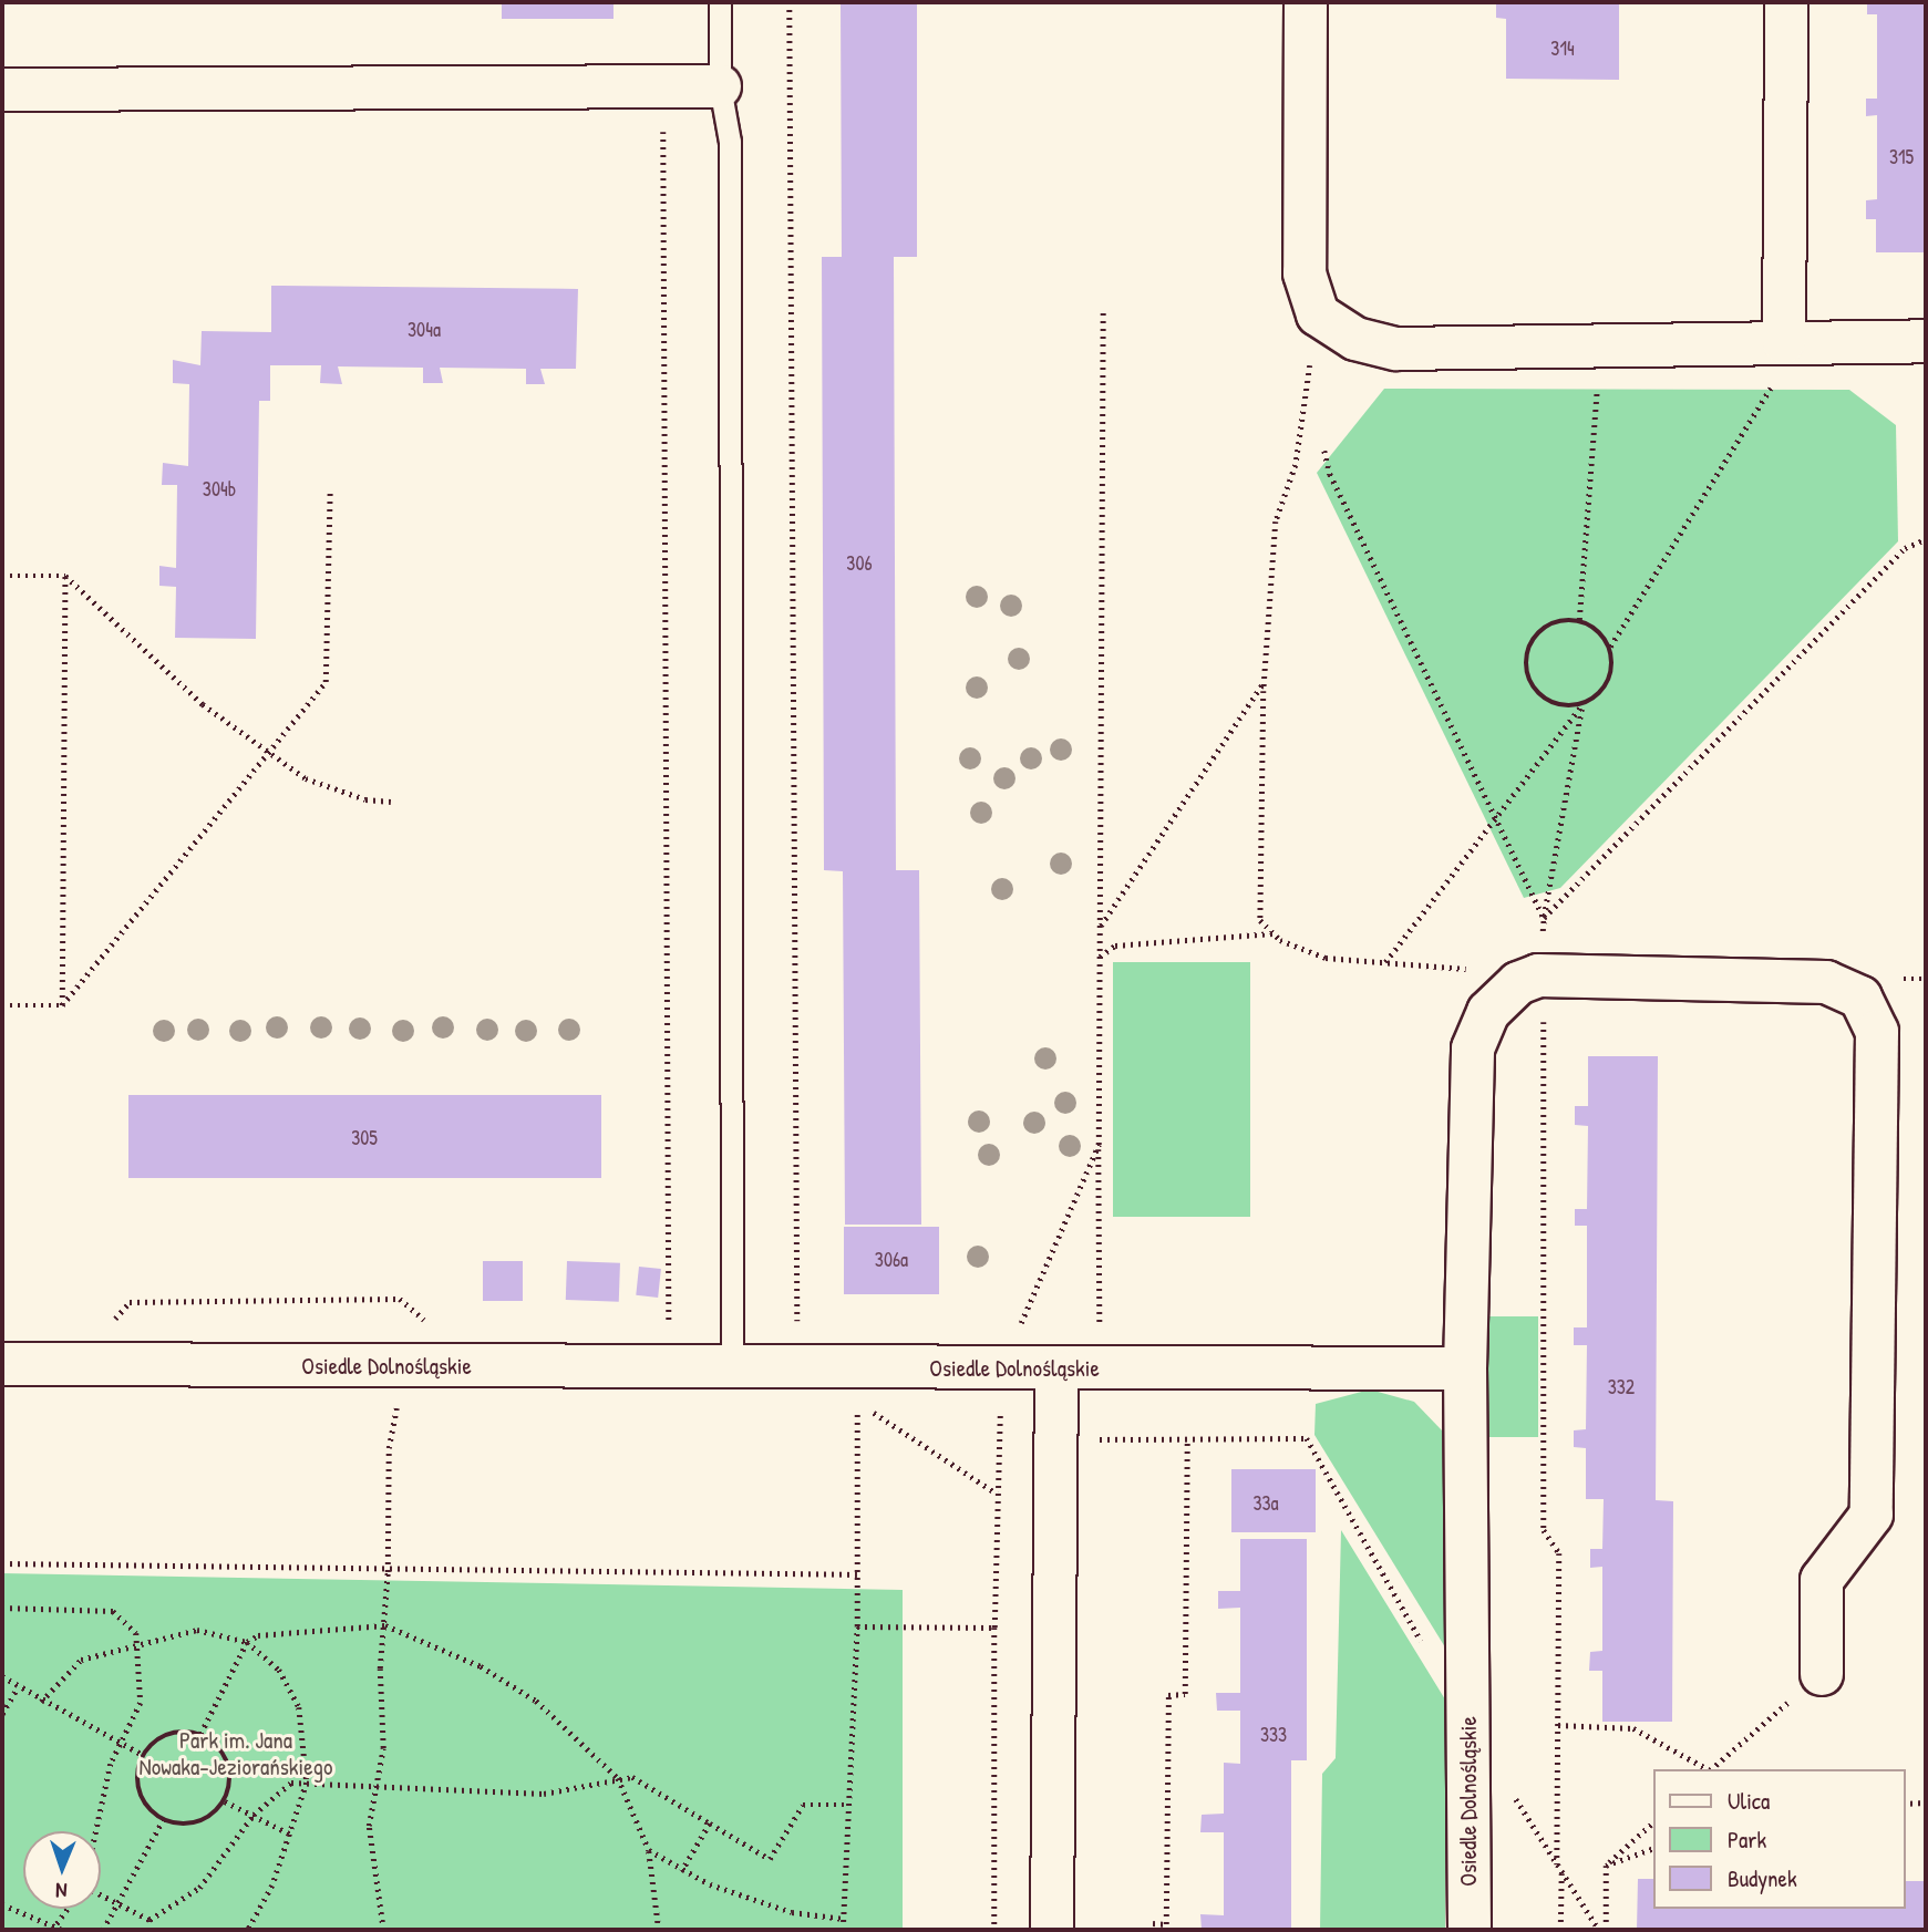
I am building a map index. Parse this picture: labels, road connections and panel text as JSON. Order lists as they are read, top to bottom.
{
  "streets": {
    "street": ["Osiedle Dolnośląskie"]
  },
  "parks": ["Park im. Jana Nowaka-Jeziorańskiego"],
  "house_numbers": [
    "314",
    "315",
    "304a",
    "304b",
    "306",
    "305",
    "306a",
    "332",
    "33a",
    "333"
  ],
  "legend": ["Ulica", "Park", "Budynek"],
  "north": "bottom"
}
